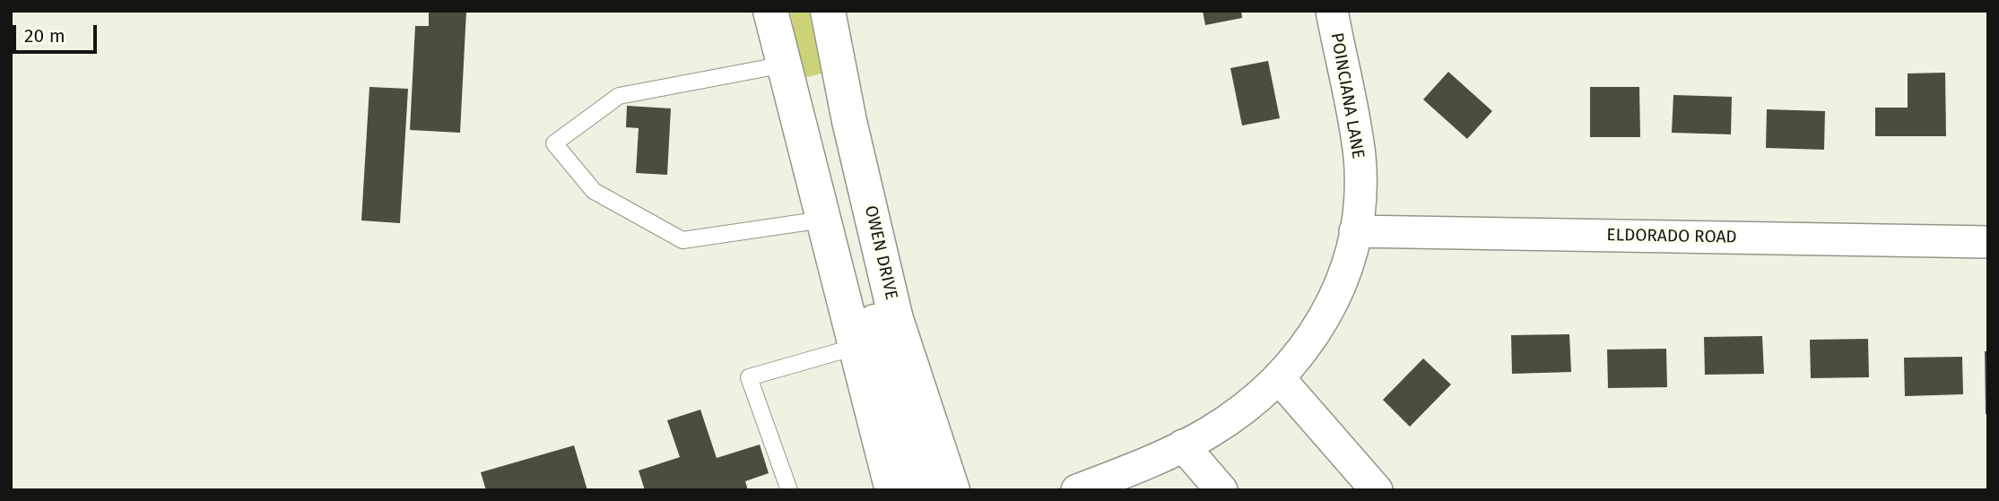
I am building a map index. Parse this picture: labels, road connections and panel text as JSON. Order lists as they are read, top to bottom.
{
  "streets": {
    "highway": ["OWEN DRIVE"],
    "street": ["POINCIANA LANE", "ELDORADO ROAD"]
  },
  "crossings": [
    ["POINCIANA LANE", "ELDORADO ROAD"]
  ],
  "scale_bar": "20 m"
}
